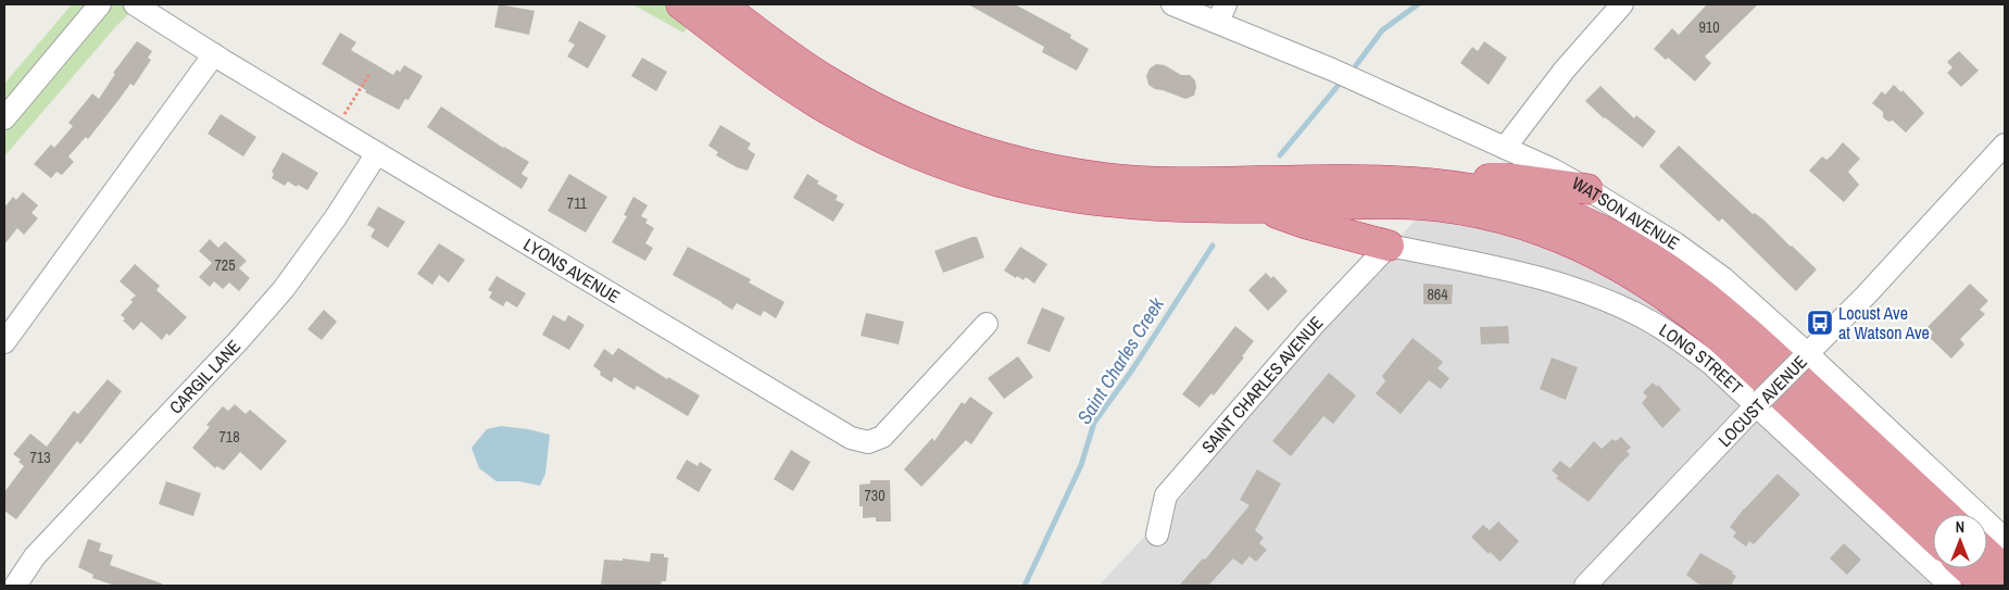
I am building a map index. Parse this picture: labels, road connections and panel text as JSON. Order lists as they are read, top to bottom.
{
  "streets": {
    "street": [
      "WATSON AVENUE",
      "LYONS AVENUE",
      "LONG STREET",
      "CARGIL LANE",
      "SAINT CHARLES AVENUE",
      "LOCUST AVENUE"
    ]
  },
  "crossings": [
    ["WATSON AVENUE", "LOCUST AVENUE"],
    ["LYONS AVENUE", "CARGIL LANE"],
    ["LONG STREET", "SAINT CHARLES AVENUE"],
    ["LONG STREET", "LOCUST AVENUE"]
  ],
  "water": ["Saint Charles Creek"],
  "places": {
    "bus stop": ["Locust Ave at Watson Ave"]
  },
  "house_numbers": [
    "910",
    "711",
    "725",
    "864",
    "718",
    "713",
    "730"
  ],
  "north": "top"
}
